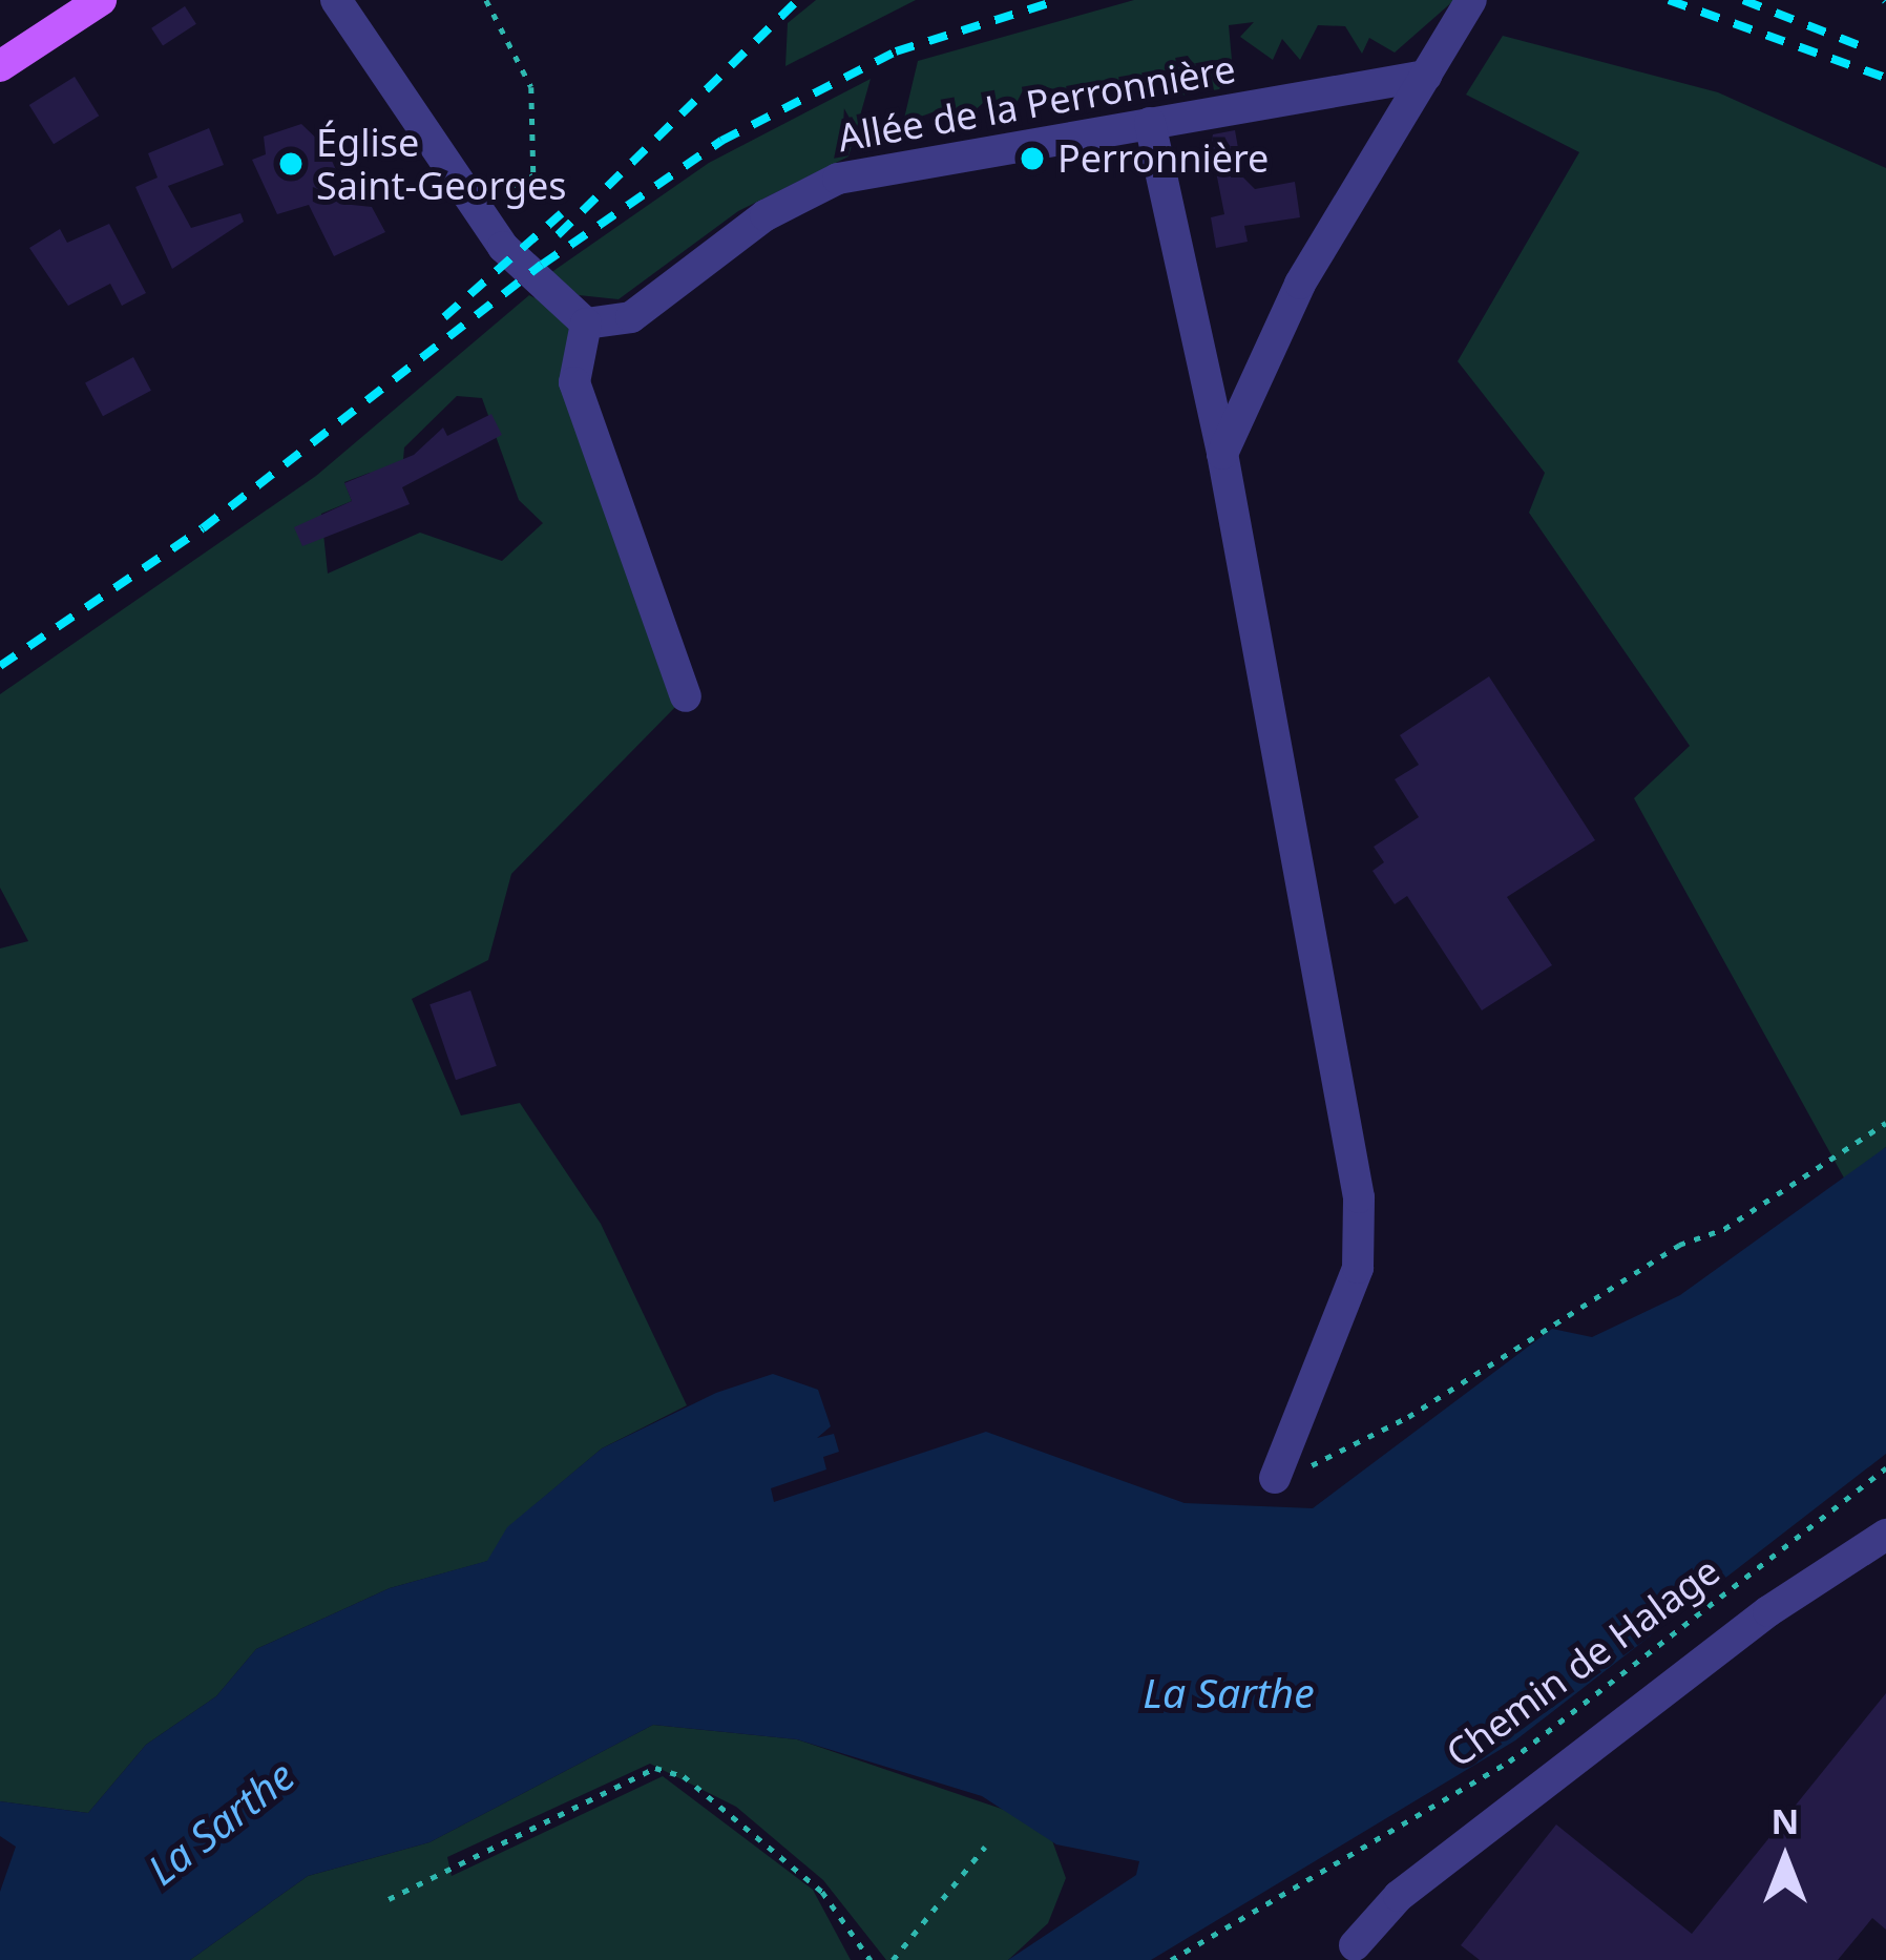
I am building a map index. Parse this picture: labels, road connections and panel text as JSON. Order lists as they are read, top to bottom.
{
  "streets": {
    "street": ["Allée de la Perronnière"],
    "path": ["Chemin de Halage"]
  },
  "water": ["La Sarthe"],
  "places": ["Perronnière", "Église Saint-Georges"],
  "north": "top"
}
